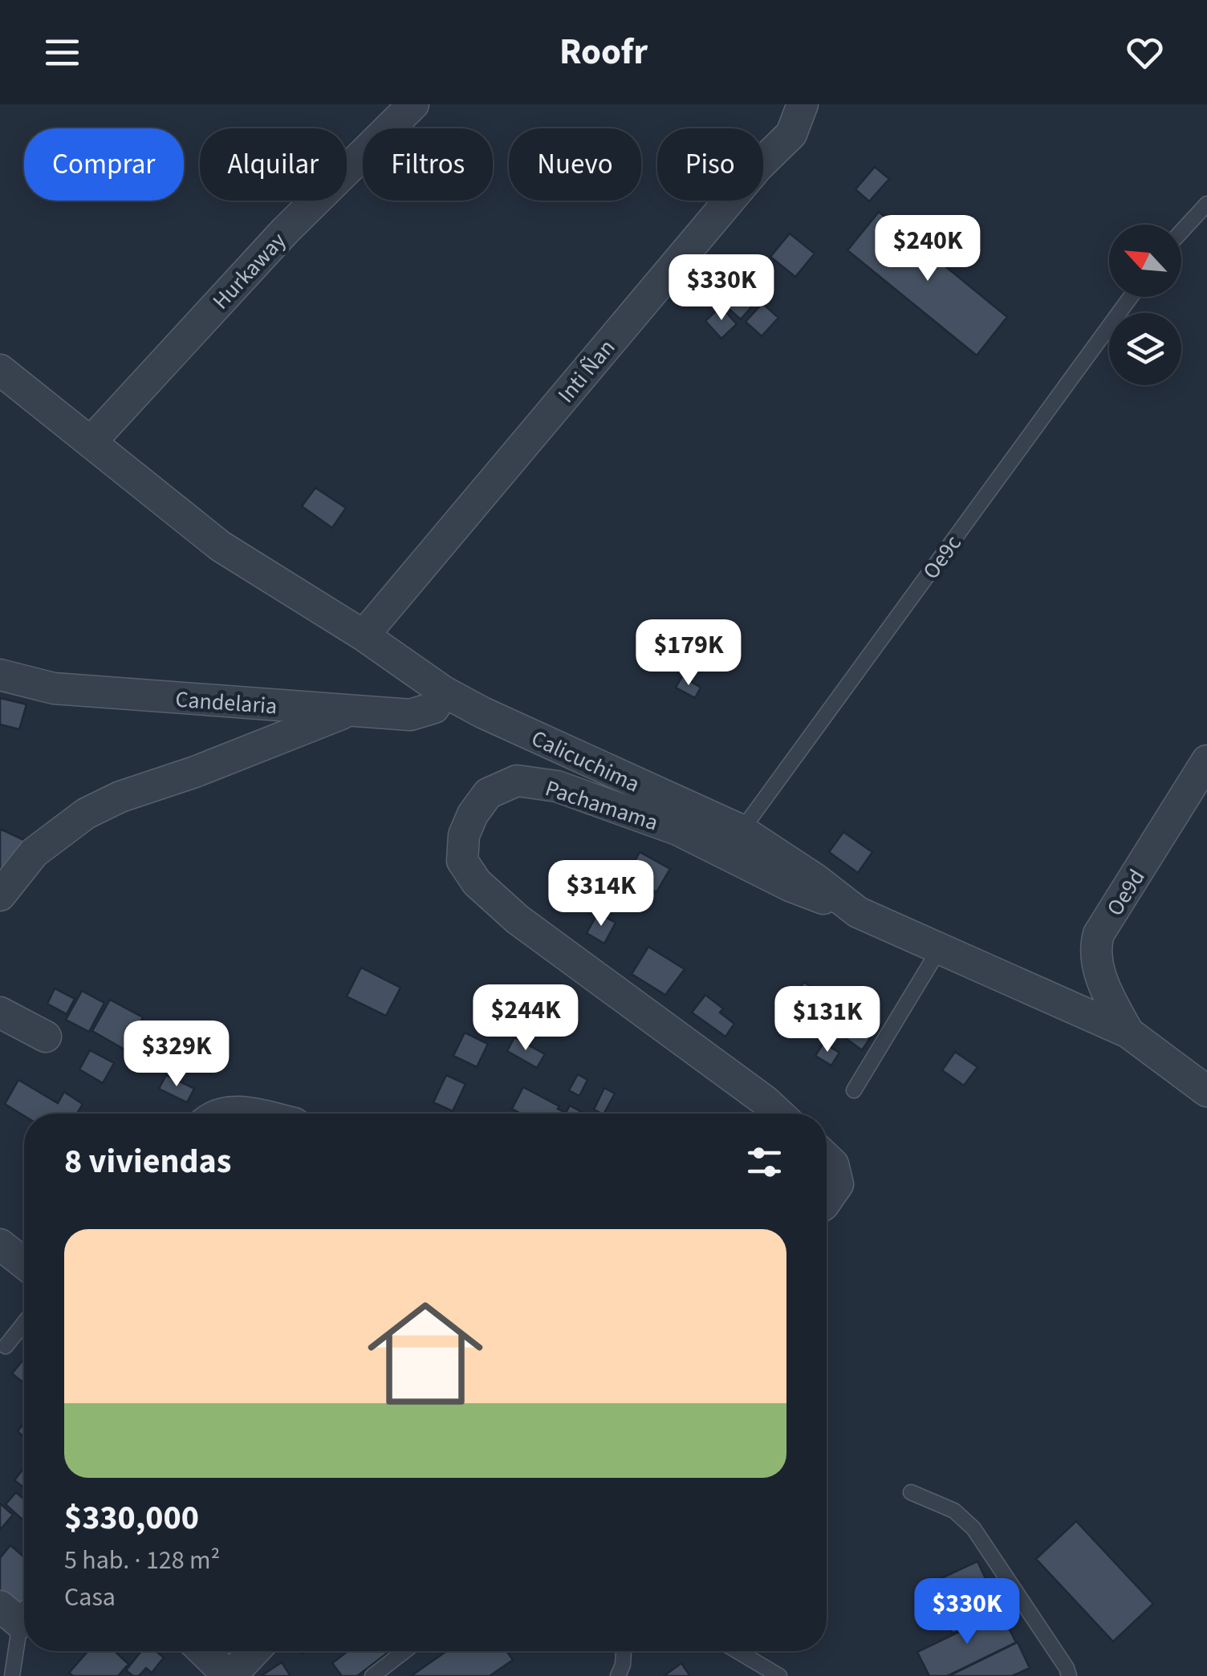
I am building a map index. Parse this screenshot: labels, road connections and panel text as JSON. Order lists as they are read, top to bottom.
{
  "streets": {
    "street": [
      "Hurkaway",
      "Inti Ñan",
      "Candelaria",
      "Calicuchima",
      "Pachamama",
      "Oe9d"
    ],
    "lane": ["Oe9c"]
  },
  "crossings": [
    ["Hurkaway", "Calicuchima"],
    ["Inti Ñan", "Calicuchima"],
    ["Oe9c", "Calicuchima"],
    ["Candelaria", "Calicuchima"],
    ["Calicuchima", "Pachamama"],
    ["Calicuchima", "Oe9d"]
  ],
  "north": "top left",
  "page": {
    "header": "Roofr",
    "chip": [
      "Comprar",
      "Alquilar",
      "Filtros",
      "Nuevo",
      "Piso"
    ],
    "price": [
      "$240K",
      "$330K",
      "$179K",
      "$314K",
      "$244K",
      "$131K",
      "$329K",
      "$330K"
    ],
    "heading": "8 viviendas",
    "list": [
      {
        "name": "$330,000",
        "note": "5 hab. · 128 m² · Casa"
      }
    ]
  }
}
